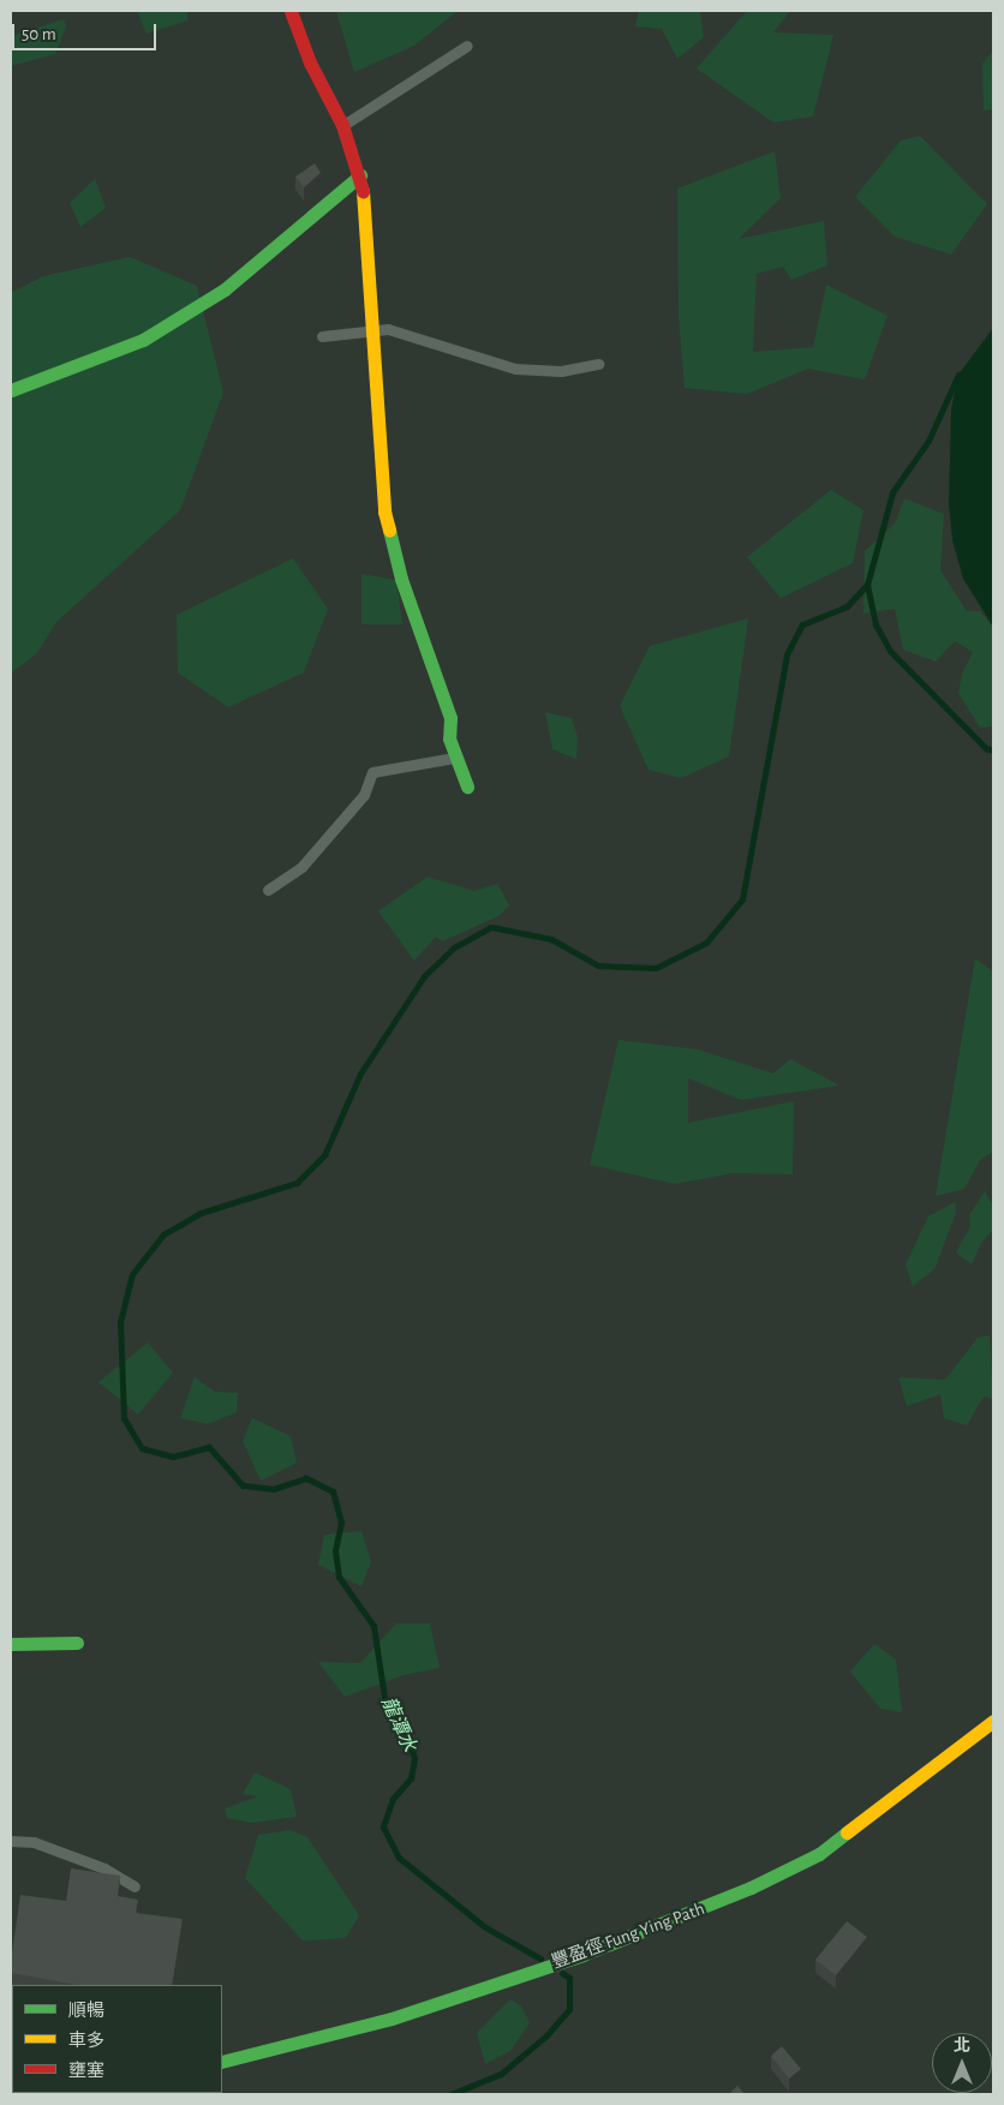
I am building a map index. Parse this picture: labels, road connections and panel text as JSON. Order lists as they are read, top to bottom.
{
  "streets": {
    "street": ["豐盈徑 Fung Ying Path"]
  },
  "water": ["龍潭水"],
  "legend": ["順暢", "車多", "壅塞"],
  "scale_bar": "50 m",
  "north": "top"
}
